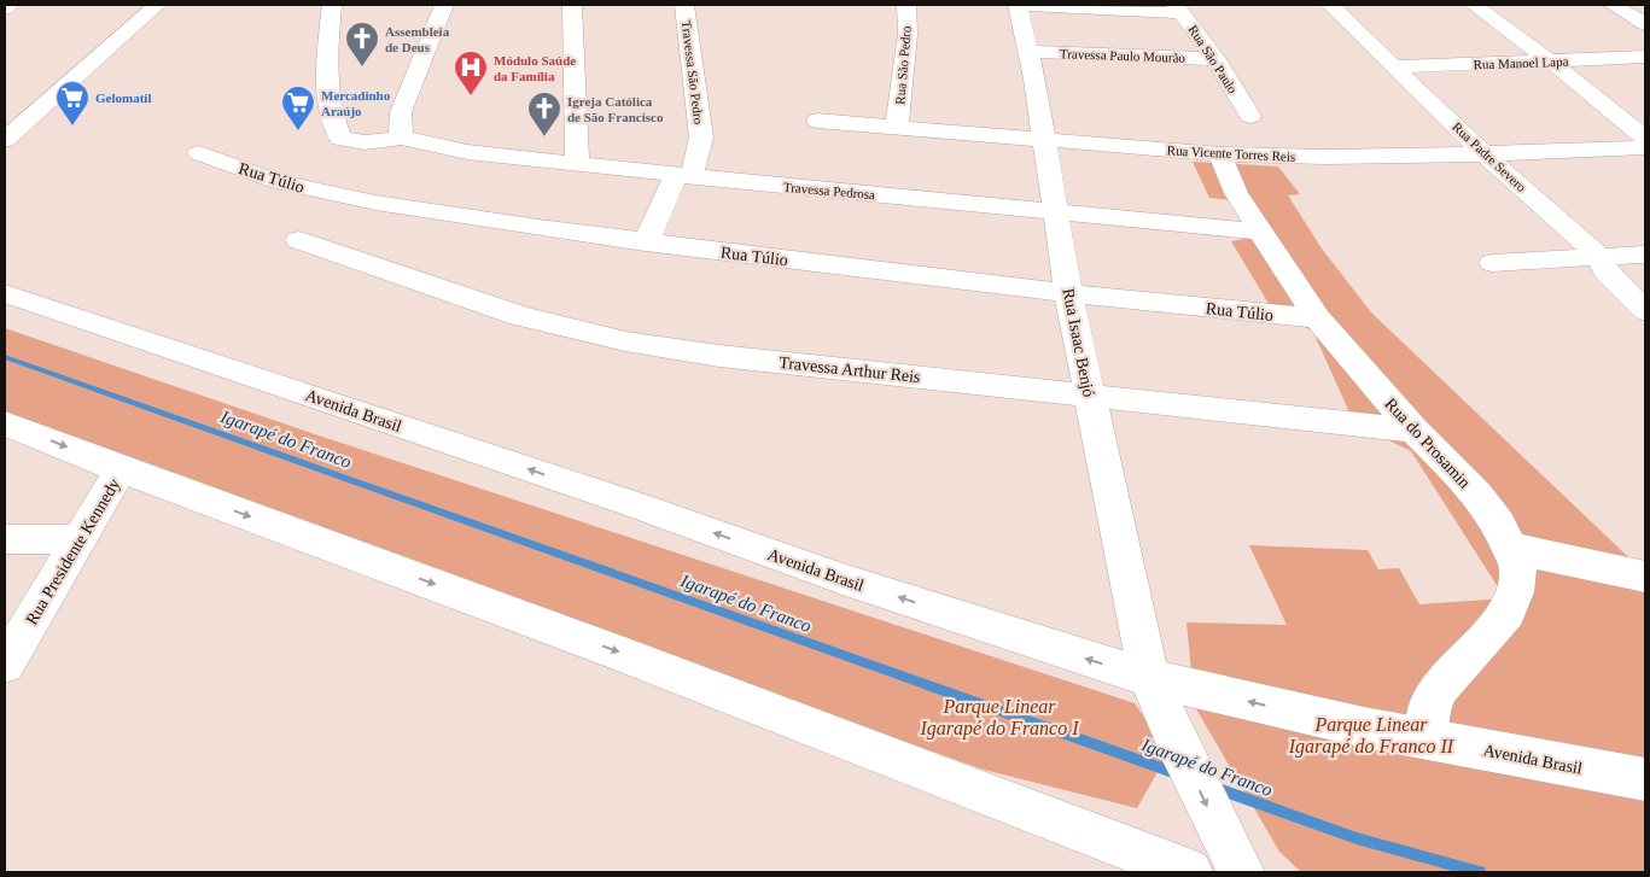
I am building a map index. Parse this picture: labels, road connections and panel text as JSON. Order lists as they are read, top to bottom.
{
  "streets": {
    "main road": [
      "Travessa Paulo Mourão",
      "Rua São Paulo",
      "Rua Manoel Lapa",
      "Rua São Pedro",
      "Travessa São Pedro",
      "Rua Vicente Torres Reis",
      "Rua Padre Severo",
      "Rua Túlio",
      "Travessa Pedrosa",
      "Rua Isaac Benjó",
      "Travessa Arthur Reis",
      "Avenida Brasil",
      "Rua do Prosamin",
      "Rua Presidente Kennedy"
    ]
  },
  "crossings": [
    ["Travessa Paulo Mourão", "Rua São Paulo"],
    ["Travessa Paulo Mourão", "Rua Isaac Benjó"],
    ["Rua Manoel Lapa", "Rua Padre Severo"],
    ["Rua São Pedro", "Rua Vicente Torres Reis"],
    ["Travessa São Pedro", "Rua Túlio"],
    ["Travessa São Pedro", "Travessa Pedrosa"],
    ["Rua Vicente Torres Reis", "Rua Padre Severo"],
    ["Rua Vicente Torres Reis", "Rua Isaac Benjó"],
    ["Rua Vicente Torres Reis", "Rua do Prosamin"],
    ["Rua Túlio", "Rua Isaac Benjó"],
    ["Rua Túlio", "Rua do Prosamin"],
    ["Travessa Pedrosa", "Rua Isaac Benjó"],
    ["Travessa Pedrosa", "Rua do Prosamin"],
    ["Rua Isaac Benjó", "Travessa Arthur Reis"],
    ["Rua Isaac Benjó", "Avenida Brasil"],
    ["Travessa Arthur Reis", "Rua do Prosamin"],
    ["Avenida Brasil", "Rua do Prosamin"]
  ],
  "water": ["Igarapé do Franco"],
  "parks": ["Parque Linear Igarapé do Franco I", "Parque Linear Igarapé do Franco II"],
  "places": {
    "church": ["Assembleia de Deus", "Igreja Católica de São Francisco"],
    "hospital": ["Módulo Saúde da Família"],
    "supermarket": ["Gelomatil", "Mercadinho Araújo"]
  }
}
